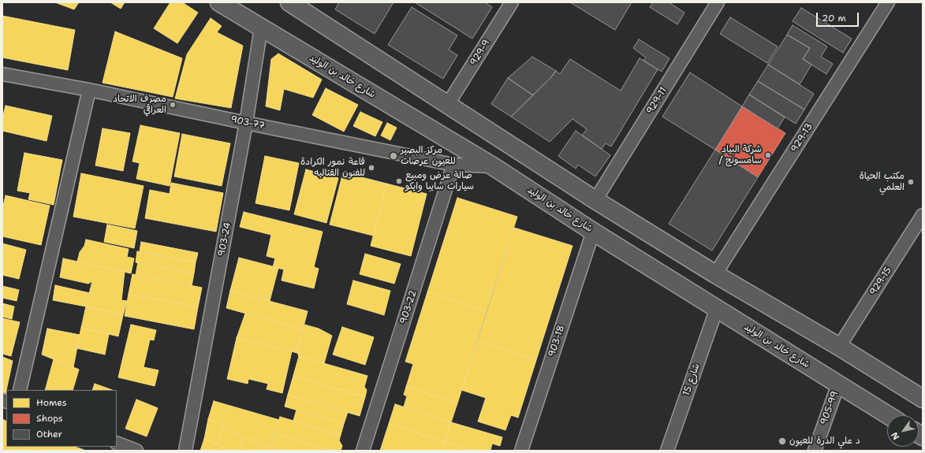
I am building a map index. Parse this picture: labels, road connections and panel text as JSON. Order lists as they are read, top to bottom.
{
  "streets": {
    "main road": ["شارع خالد بن الوليد"],
    "street": [
      "929-9",
      "929-11",
      "903-77",
      "929-13",
      "903-24",
      "929-15",
      "903-22",
      "903-18",
      "شارع 15",
      "905-99"
    ]
  },
  "crossings": [
    ["شارع خالد بن الوليد", "903-77"],
    ["شارع خالد بن الوليد", "903-24"],
    ["شارع خالد بن الوليد", "903-18"],
    ["شارع خالد بن الوليد", "شارع 15"],
    ["شارع خالد بن الوليد", "905-99"],
    ["903-77", "903-24"],
    ["903-77", "903-22"]
  ],
  "places": [
    "مصرف الاتحاد العراقي",
    "شركة البياد / سامسونج",
    "مركز البصير للعيون عرصات",
    "قاعة نمور الكرادة للفنون القتاليه",
    "صالة عرض ومبيع سيارات سايبا وايكو",
    "مكتب الحياة العلمي",
    "د علي الدرة للعيون"
  ],
  "legend": ["Homes", "Shops", "Other"],
  "scale_bar": "20 m",
  "north": "bottom left"
}
